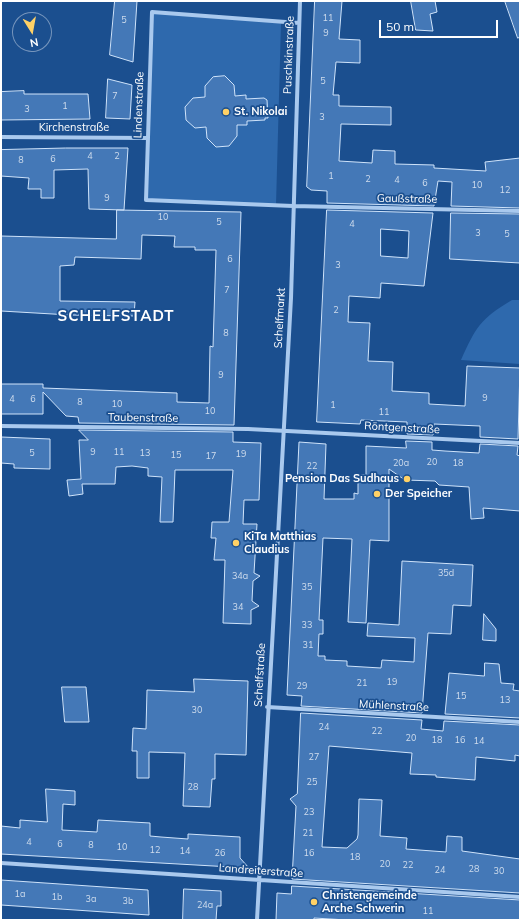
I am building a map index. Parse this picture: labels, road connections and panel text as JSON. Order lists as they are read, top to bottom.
{
  "streets": {
    "street": [
      "Puschkinstraße",
      "Lindenstraße",
      "Kirchenstraße",
      "Gaußstraße",
      "Schelfmarkt",
      "Taubenstraße",
      "Röntgenstraße",
      "Schelfstraße",
      "Mühlenstraße",
      "Landreiterstraße"
    ]
  },
  "crossings": [
    ["Puschkinstraße", "Lindenstraße"],
    ["Puschkinstraße", "Gaußstraße"],
    ["Puschkinstraße", "Schelfmarkt"],
    ["Lindenstraße", "Kirchenstraße"],
    ["Lindenstraße", "Gaußstraße"],
    ["Lindenstraße", "Schelfmarkt"],
    ["Gaußstraße", "Schelfmarkt"],
    ["Schelfmarkt", "Taubenstraße"],
    ["Schelfmarkt", "Röntgenstraße"],
    ["Schelfmarkt", "Schelfstraße"],
    ["Taubenstraße", "Röntgenstraße"],
    ["Taubenstraße", "Schelfstraße"],
    ["Röntgenstraße", "Schelfstraße"],
    ["Schelfstraße", "Mühlenstraße"],
    ["Schelfstraße", "Landreiterstraße"]
  ],
  "districts": ["SCHELFSTADT"],
  "places": [
    "St. Nikolai",
    "Pension Das Sudhaus",
    "Der Speicher",
    "KiTa Matthias Claudius",
    "Christengemeinde Arche Schwerin"
  ],
  "house_numbers": [
    "11",
    "5",
    "9",
    "5",
    "7",
    "1",
    "3",
    "3",
    "4",
    "2",
    "6",
    "8",
    "1",
    "2",
    "4",
    "6",
    "10",
    "12",
    "9",
    "10",
    "5",
    "4",
    "3",
    "5",
    "6",
    "3",
    "7",
    "2",
    "8",
    "9",
    "9",
    "4",
    "6",
    "8",
    "10",
    "1",
    "10",
    "11",
    "9",
    "11",
    "5",
    "13",
    "19",
    "15",
    "17",
    "20",
    "20a",
    "18",
    "22",
    "35d",
    "34a",
    "35",
    "34",
    "33",
    "31",
    "19",
    "21",
    "29",
    "15",
    "13",
    "30",
    "24",
    "22",
    "20",
    "18",
    "16",
    "14",
    "27",
    "25",
    "28",
    "23",
    "21",
    "4",
    "6",
    "8",
    "10",
    "12",
    "14",
    "26",
    "16",
    "18",
    "20",
    "22",
    "28",
    "24",
    "30",
    "1a",
    "1b",
    "3a",
    "3b",
    "24a",
    "11"
  ],
  "scale_bar": "50 m",
  "north": "bottom"
}
